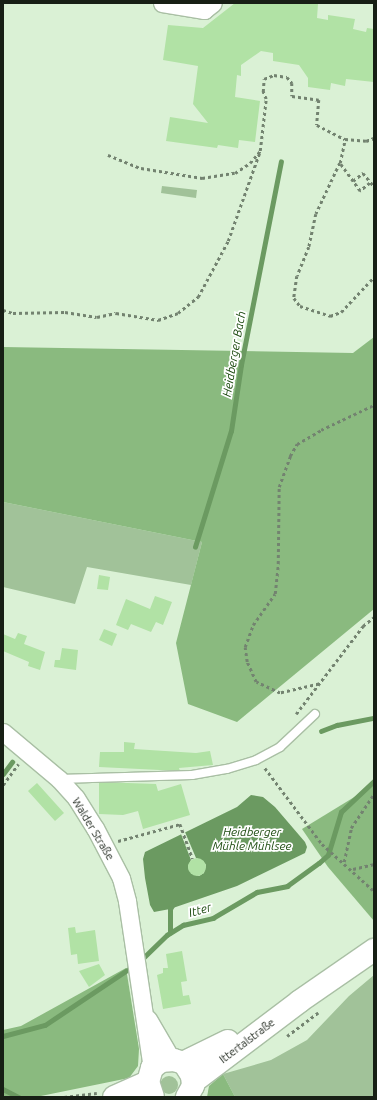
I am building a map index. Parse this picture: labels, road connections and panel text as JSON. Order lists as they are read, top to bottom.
{
  "streets": {
    "main road": ["Ittertalstraße"],
    "street": ["Walder Straße"]
  },
  "crossings": [
    ["Walder Straße", "Ittertalstraße"]
  ],
  "water": ["Heidberger Bach", "Heidberger Mühle Mühlsee", "Itter"]
}
